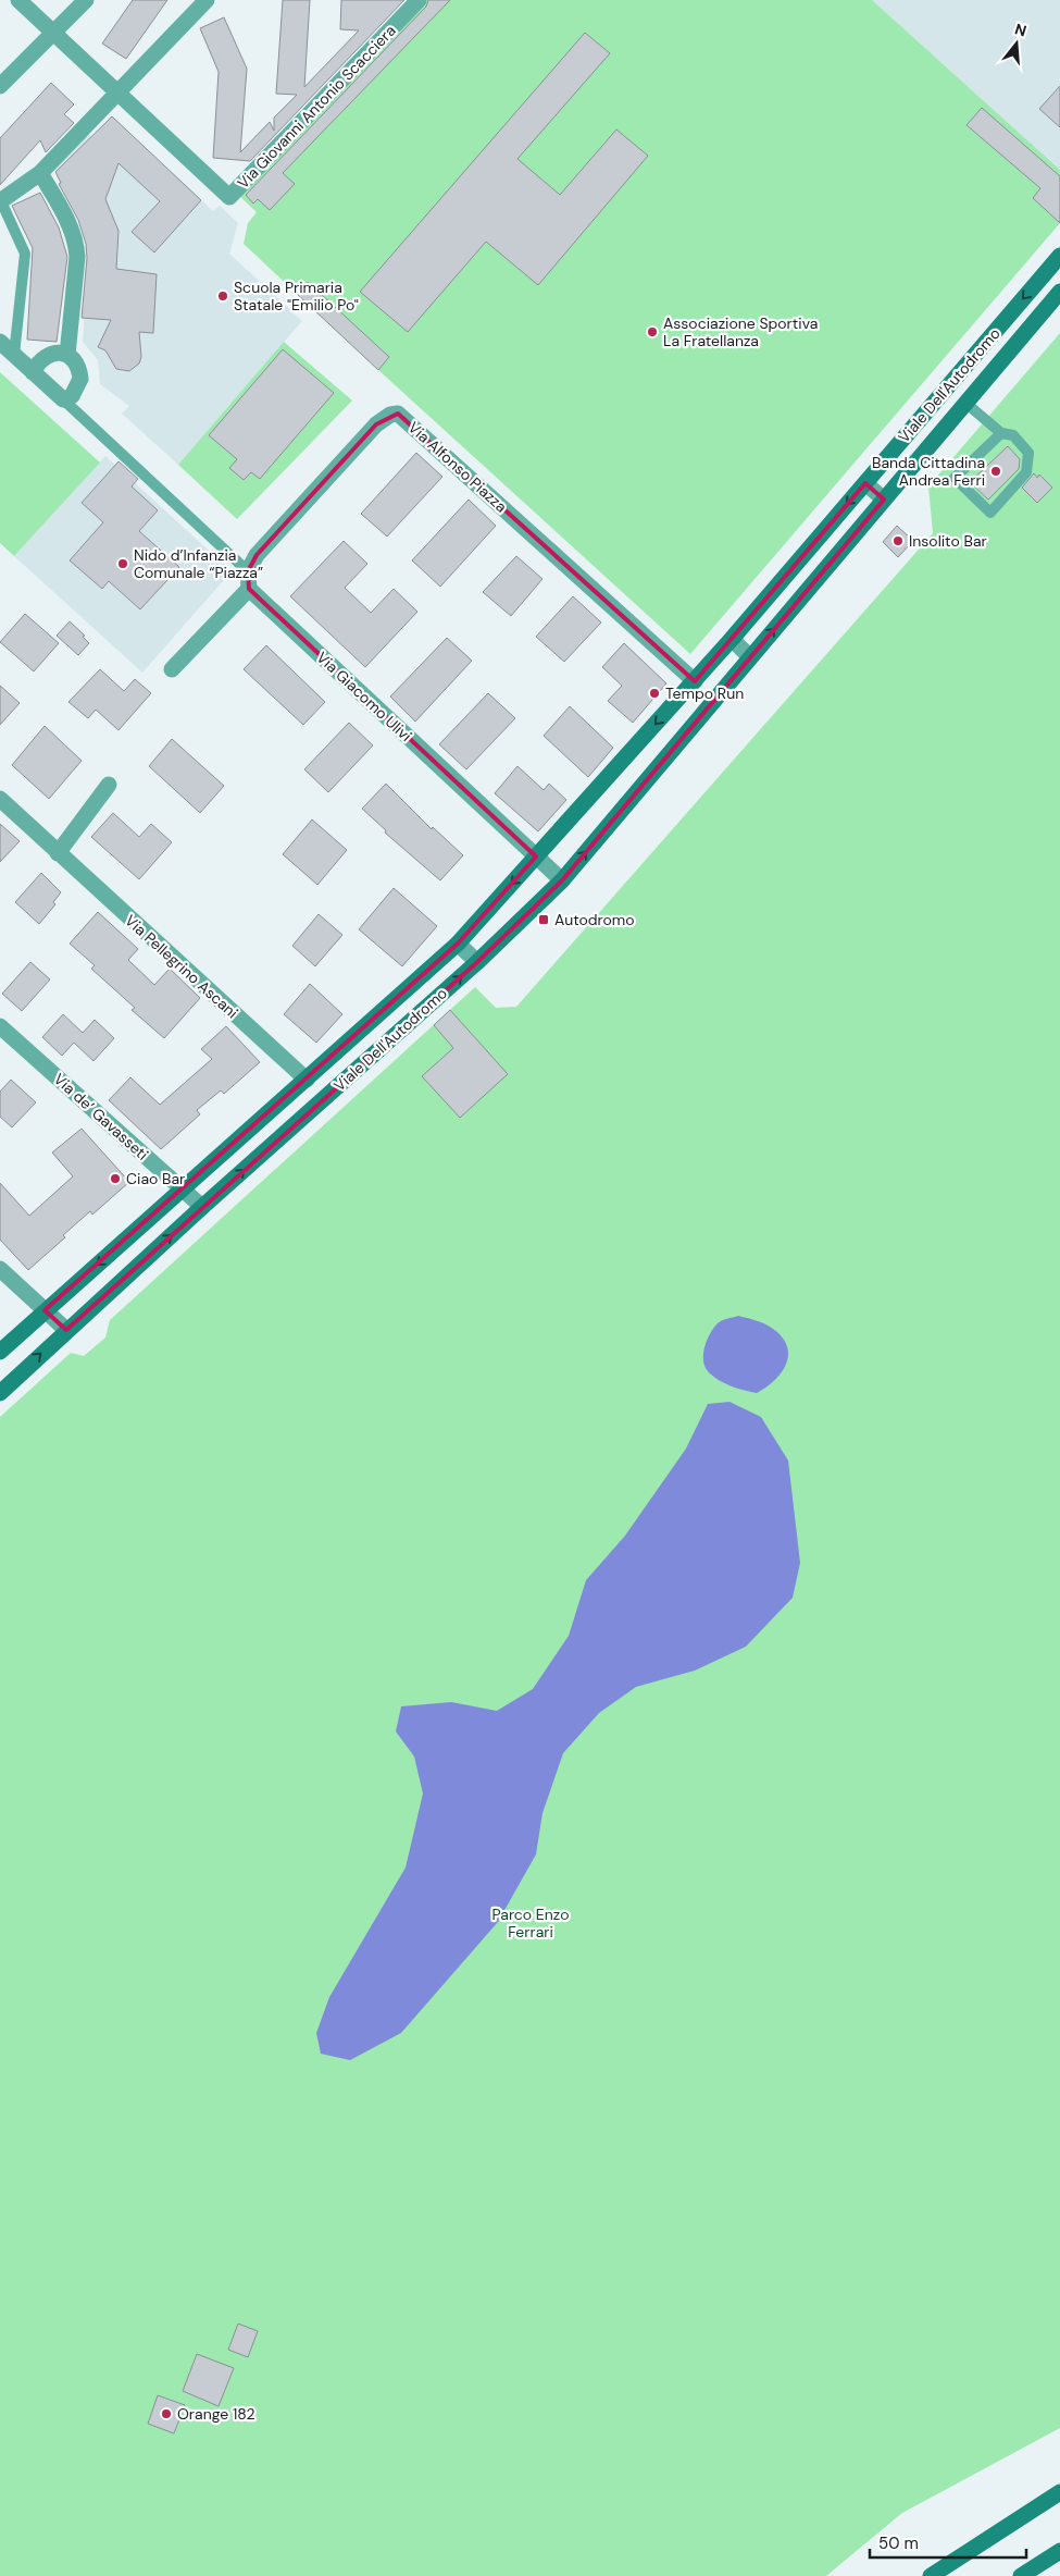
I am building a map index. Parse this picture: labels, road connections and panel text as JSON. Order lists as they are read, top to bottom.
{
  "streets": {
    "street": [
      "Via Giovanni Antonio Scacciera",
      "Viale Dell'Autodromo",
      "Via Alfonso Piazza",
      "Via Giacomo Ulivi",
      "Via Pellegrino Ascani",
      "Via de’ Gavasseti"
    ]
  },
  "crossings": [
    ["Viale Dell'Autodromo", "Via Alfonso Piazza"],
    ["Viale Dell'Autodromo", "Via Giacomo Ulivi"],
    ["Viale Dell'Autodromo", "Via Pellegrino Ascani"],
    ["Viale Dell'Autodromo", "Via de’ Gavasseti"]
  ],
  "parks": ["Parco Enzo Ferrari"],
  "places": {
    "other": [
      "Scuola Primaria Statale \"Emilio Po\"",
      "Associazione Sportiva La Fratellanza",
      "Banda Cittadina Andrea Ferri",
      "Insolito Bar",
      "Nido d’Infanzia Comunale “Piazza”",
      "Tempo Run",
      "Ciao Bar",
      "Orange 182"
    ],
    "transit": ["Autodromo"]
  },
  "scale_bar": "50 m",
  "north": "top"
}
